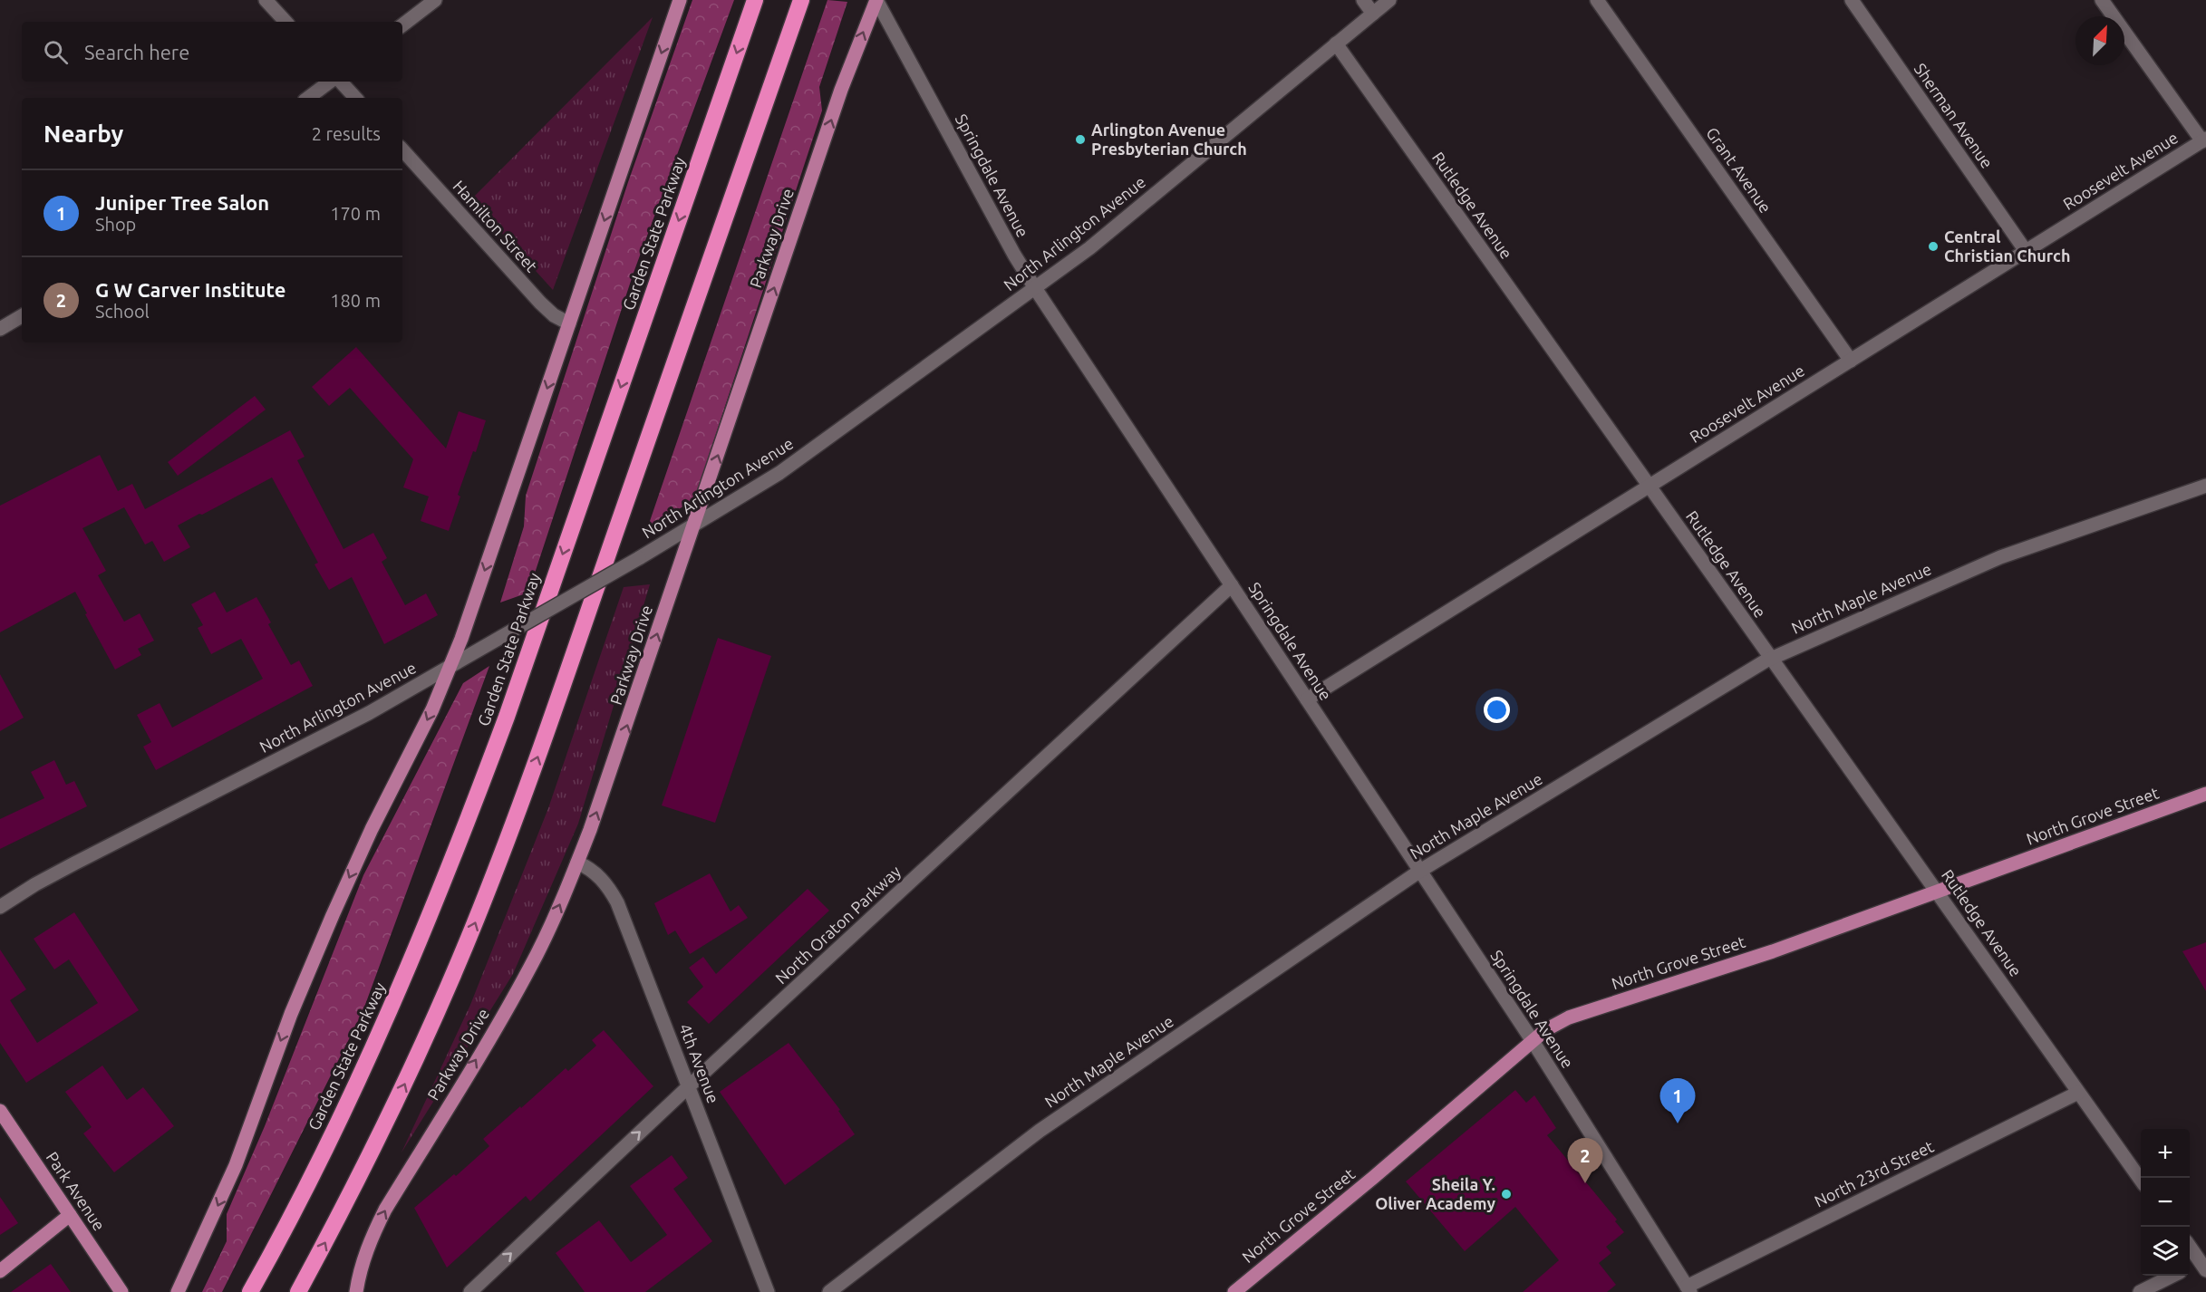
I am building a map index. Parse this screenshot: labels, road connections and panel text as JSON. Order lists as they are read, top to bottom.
{
  "streets": {
    "highway": ["Garden State Parkway"],
    "main road": ["Parkway Drive", "North Grove Street", "Park Avenue"],
    "street": [
      "Sherman Avenue",
      "Grant Avenue",
      "Roosevelt Avenue",
      "Springdale Avenue",
      "Rutledge Avenue",
      "Hamilton Street",
      "North Arlington Avenue",
      "North Maple Avenue",
      "North Oraton Parkway",
      "4th Avenue",
      "North 23rd Street"
    ]
  },
  "crossings": [
    ["Sherman Avenue", "Roosevelt Avenue"],
    ["Grant Avenue", "Roosevelt Avenue"],
    ["Roosevelt Avenue", "Springdale Avenue"],
    ["Roosevelt Avenue", "Rutledge Avenue"],
    ["Springdale Avenue", "North Arlington Avenue"],
    ["Springdale Avenue", "Parkway Drive"],
    ["Springdale Avenue", "North Maple Avenue"],
    ["Springdale Avenue", "North Grove Street"],
    ["Springdale Avenue", "North Oraton Parkway"],
    ["Springdale Avenue", "North 23rd Street"],
    ["Rutledge Avenue", "North Arlington Avenue"],
    ["Rutledge Avenue", "North Maple Avenue"],
    ["Rutledge Avenue", "North Grove Street"],
    ["Rutledge Avenue", "North 23rd Street"],
    ["North Arlington Avenue", "Parkway Drive"],
    ["Parkway Drive", "4th Avenue"],
    ["North Oraton Parkway", "4th Avenue"]
  ],
  "one_way": ["Parkway Drive"],
  "places": ["Arlington Avenue Presbyterian Church", "Central Christian Church", "Sheila Y. Oliver Academy"],
  "north": "top right",
  "page": {
    "search": "Search here",
    "heading": ["Nearby", "2 results"],
    "list": [
      {
        "mark": "1",
        "name": "Juniper Tree Salon",
        "note": "Shop",
        "value": "170 m"
      },
      {
        "mark": "2",
        "name": "G W Carver Institute",
        "note": "School",
        "value": "180 m"
      }
    ],
    "pins": ["1", "2"],
    "map_buttons": ["+", "−"]
  }
}
